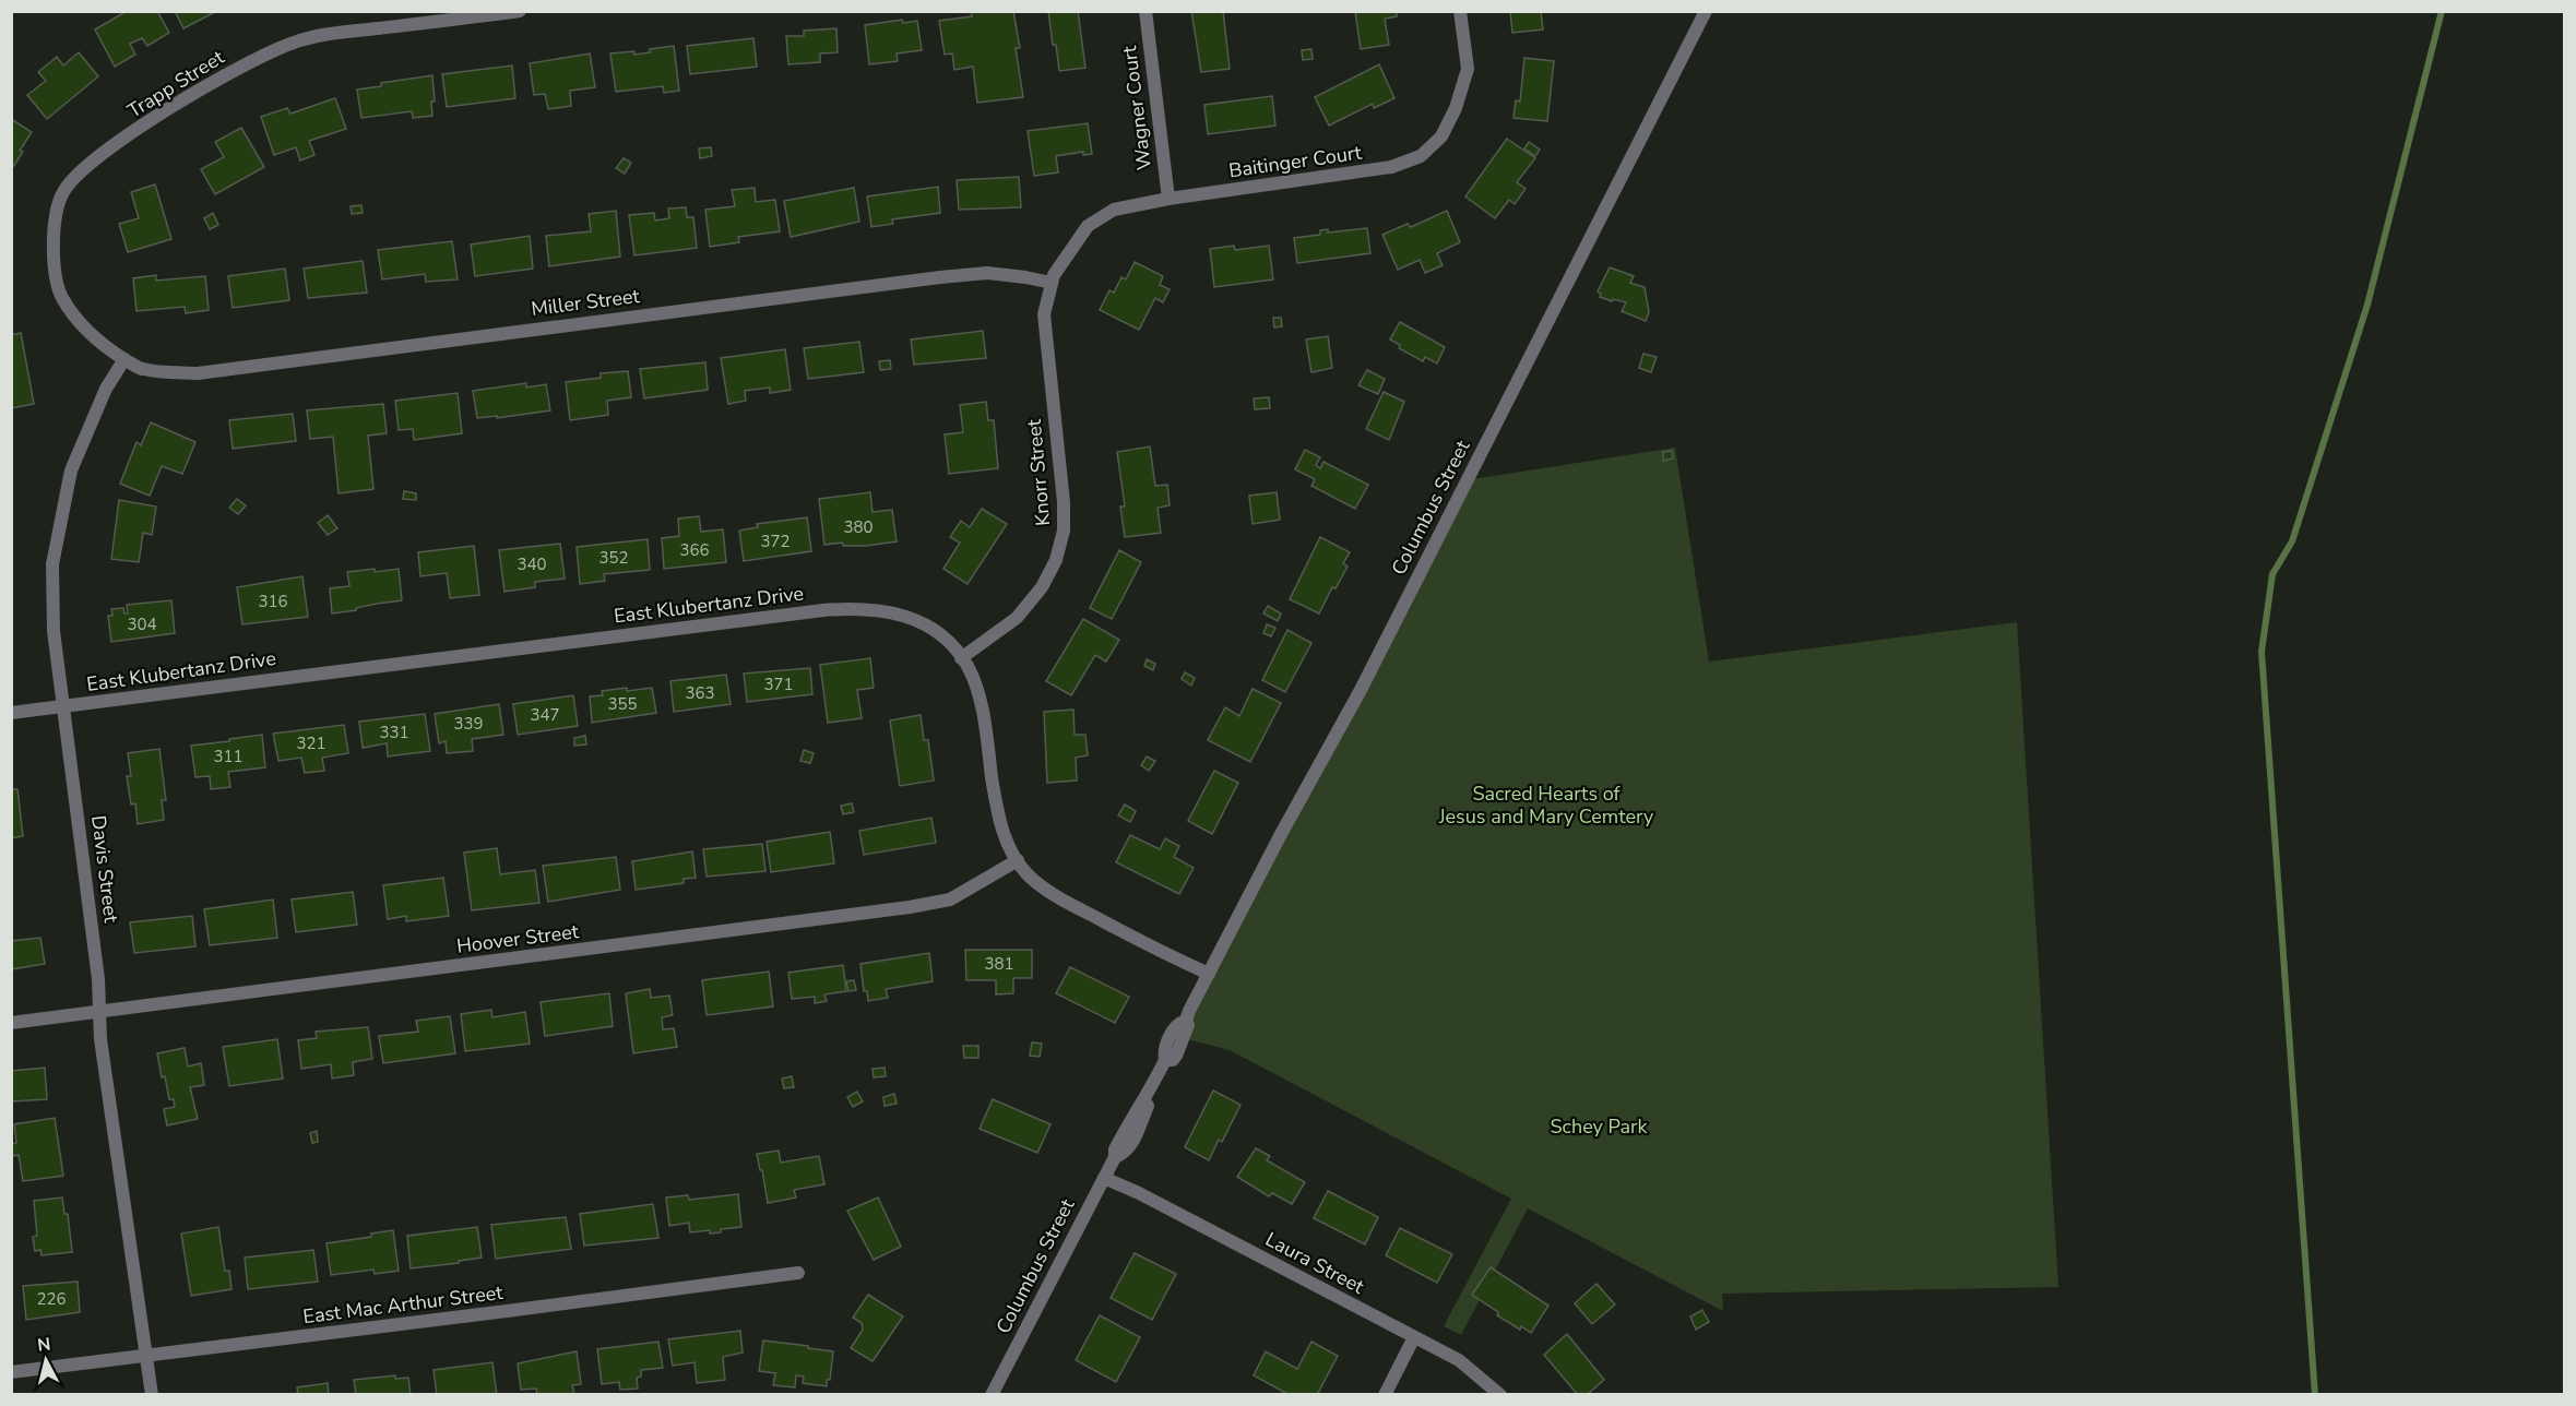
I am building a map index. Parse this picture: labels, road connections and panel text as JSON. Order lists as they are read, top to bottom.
{
  "streets": {
    "street": [
      "Trapp Street",
      "Wagner Court",
      "Baitinger Court",
      "Miller Street",
      "Knorr Street",
      "Columbus Street",
      "East Klubertanz Drive",
      "Davis Street",
      "Hoover Street",
      "Laura Street",
      "East Mac Arthur Street"
    ]
  },
  "crossings": [
    ["Trapp Street", "Miller Street"],
    ["Trapp Street", "Davis Street"],
    ["Wagner Court", "Baitinger Court"],
    ["Baitinger Court", "Miller Street"],
    ["Baitinger Court", "Knorr Street"],
    ["Miller Street", "Knorr Street"],
    ["Miller Street", "Davis Street"],
    ["Knorr Street", "East Klubertanz Drive"],
    ["Columbus Street", "East Klubertanz Drive"],
    ["Columbus Street", "Laura Street"],
    ["East Klubertanz Drive", "Davis Street"],
    ["East Klubertanz Drive", "Hoover Street"],
    ["Davis Street", "Hoover Street"],
    ["Davis Street", "East Mac Arthur Street"]
  ],
  "parks": ["Sacred Hearts of Jesus and Mary Cemtery", "Schey Park"],
  "house_numbers": [
    "380",
    "372",
    "366",
    "352",
    "340",
    "316",
    "304",
    "371",
    "363",
    "355",
    "347",
    "339",
    "331",
    "321",
    "311",
    "381",
    "226"
  ],
  "north": "top"
}
